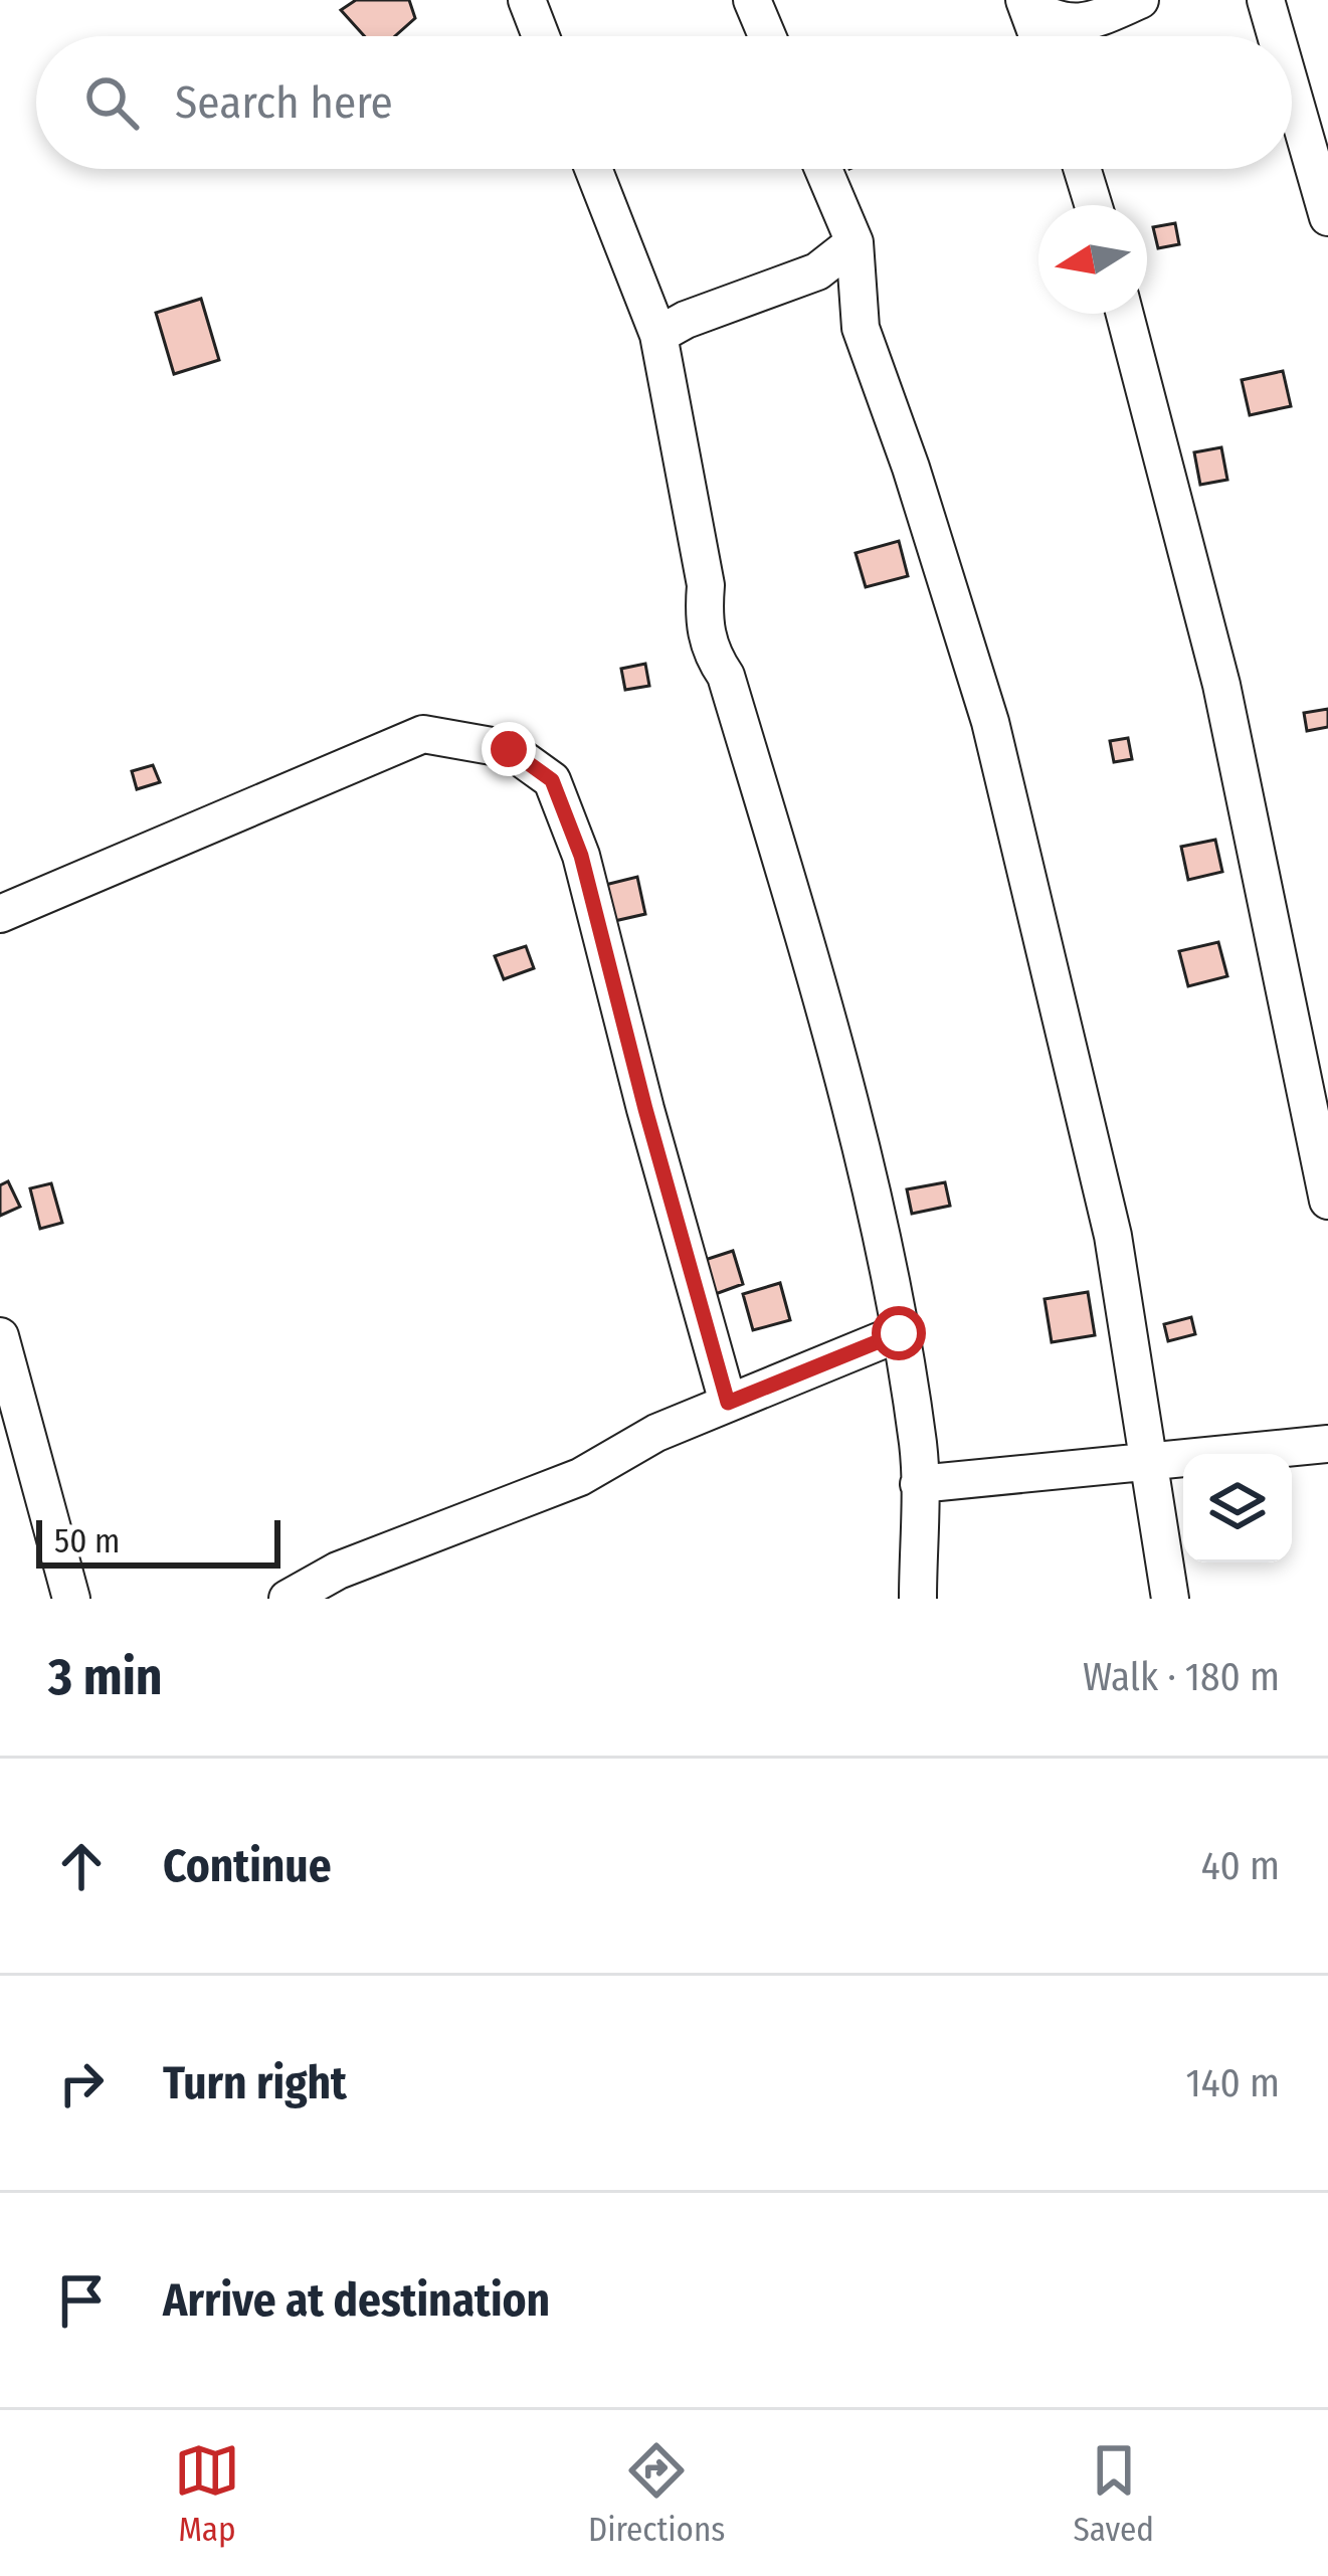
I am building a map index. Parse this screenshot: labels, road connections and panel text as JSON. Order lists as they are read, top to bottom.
{
  "scale_bar": "50 m",
  "north": "left",
  "page": {
    "search": "Search here",
    "scale": "50 m",
    "heading": ["3 min", "Walk · 180 m"],
    "list": [
      ["Continue", "40 m"],
      ["Turn right", "140 m"],
      "Arrive at destination"
    ],
    "nav": ["Map", "Directions", "Saved"]
  }
}
